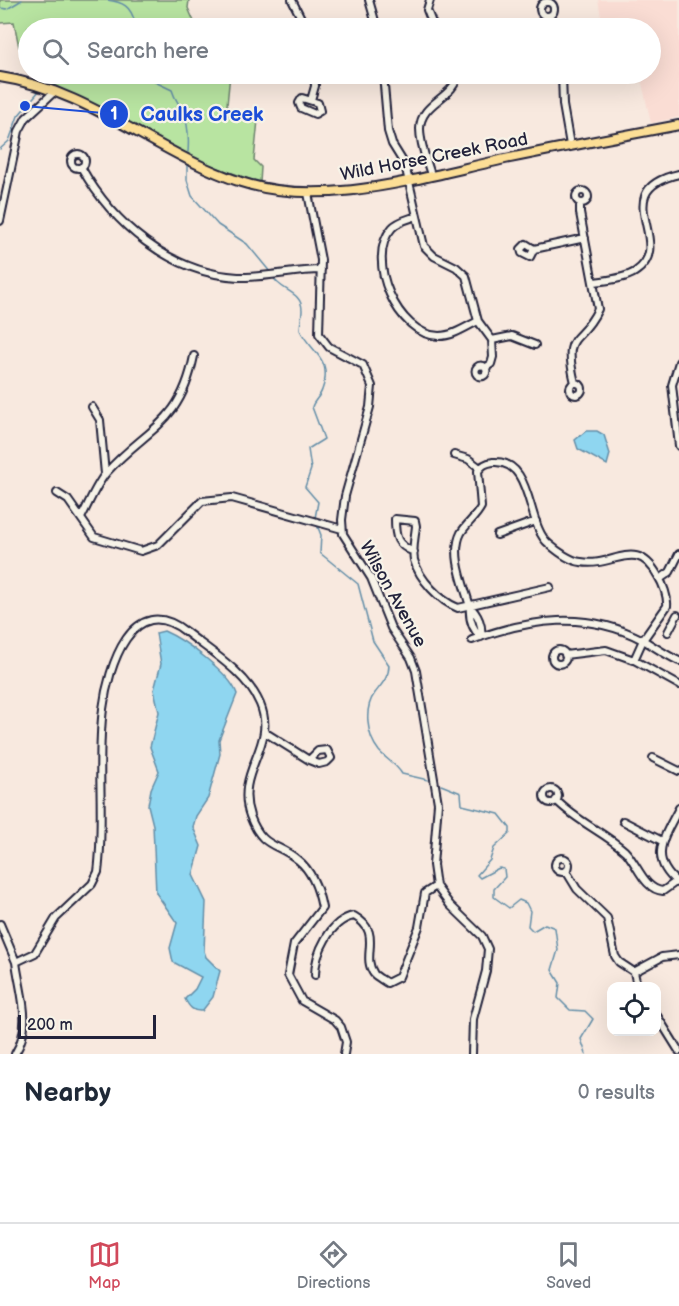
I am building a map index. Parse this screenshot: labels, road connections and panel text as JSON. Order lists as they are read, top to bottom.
{
  "streets": {
    "main road": ["Wild Horse Creek Road"],
    "street": ["Wilson Avenue"]
  },
  "crossings": [
    ["Wild Horse Creek Road", "Wilson Avenue"]
  ],
  "places": ["Caulks Creek"],
  "scale_bar": "200 m",
  "page": {
    "search": "Search here",
    "scale": "200 m",
    "heading": ["Nearby", "0 results"],
    "nav": ["Map", "Directions", "Saved"]
  }
}
